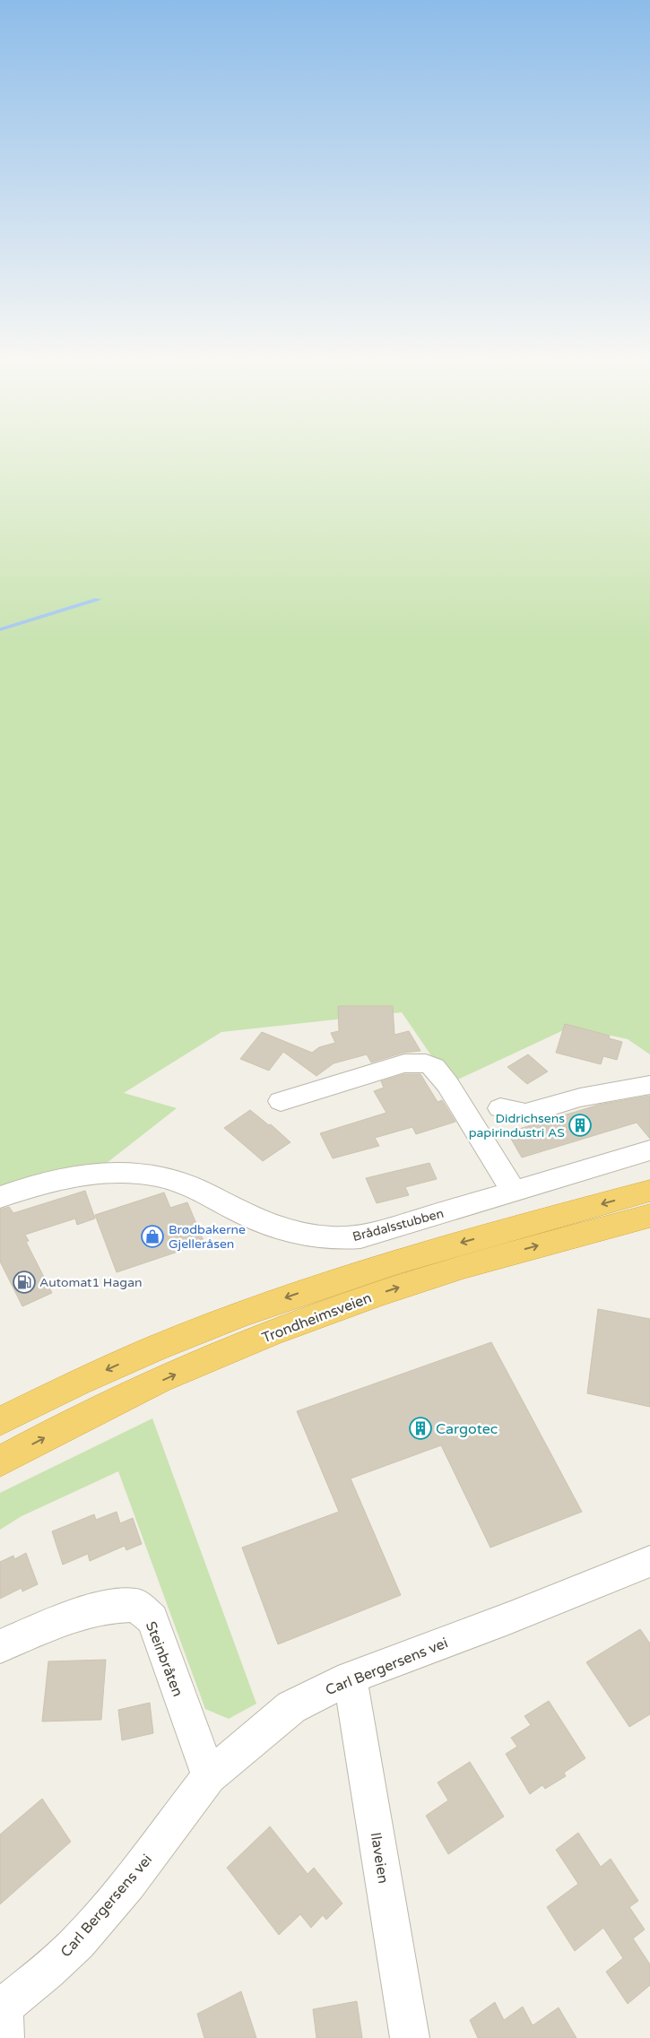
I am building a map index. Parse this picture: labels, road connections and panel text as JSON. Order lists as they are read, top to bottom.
{
  "streets": {
    "highway": ["Trondheimsveien"],
    "street": [
      "Brådalsstubben",
      "Steinbråten",
      "Carl Bergersens vei",
      "Ilaveien"
    ]
  },
  "crossings": [
    ["Steinbråten", "Carl Bergersens vei"],
    ["Carl Bergersens vei", "Ilaveien"]
  ],
  "places": {
    "building": ["Didrichsens papirindustri AS", "Cargotec"],
    "shop": ["Brødbakerne Gjelleråsen"],
    "fuel station": ["Automat1 Hagan"]
  }
}
